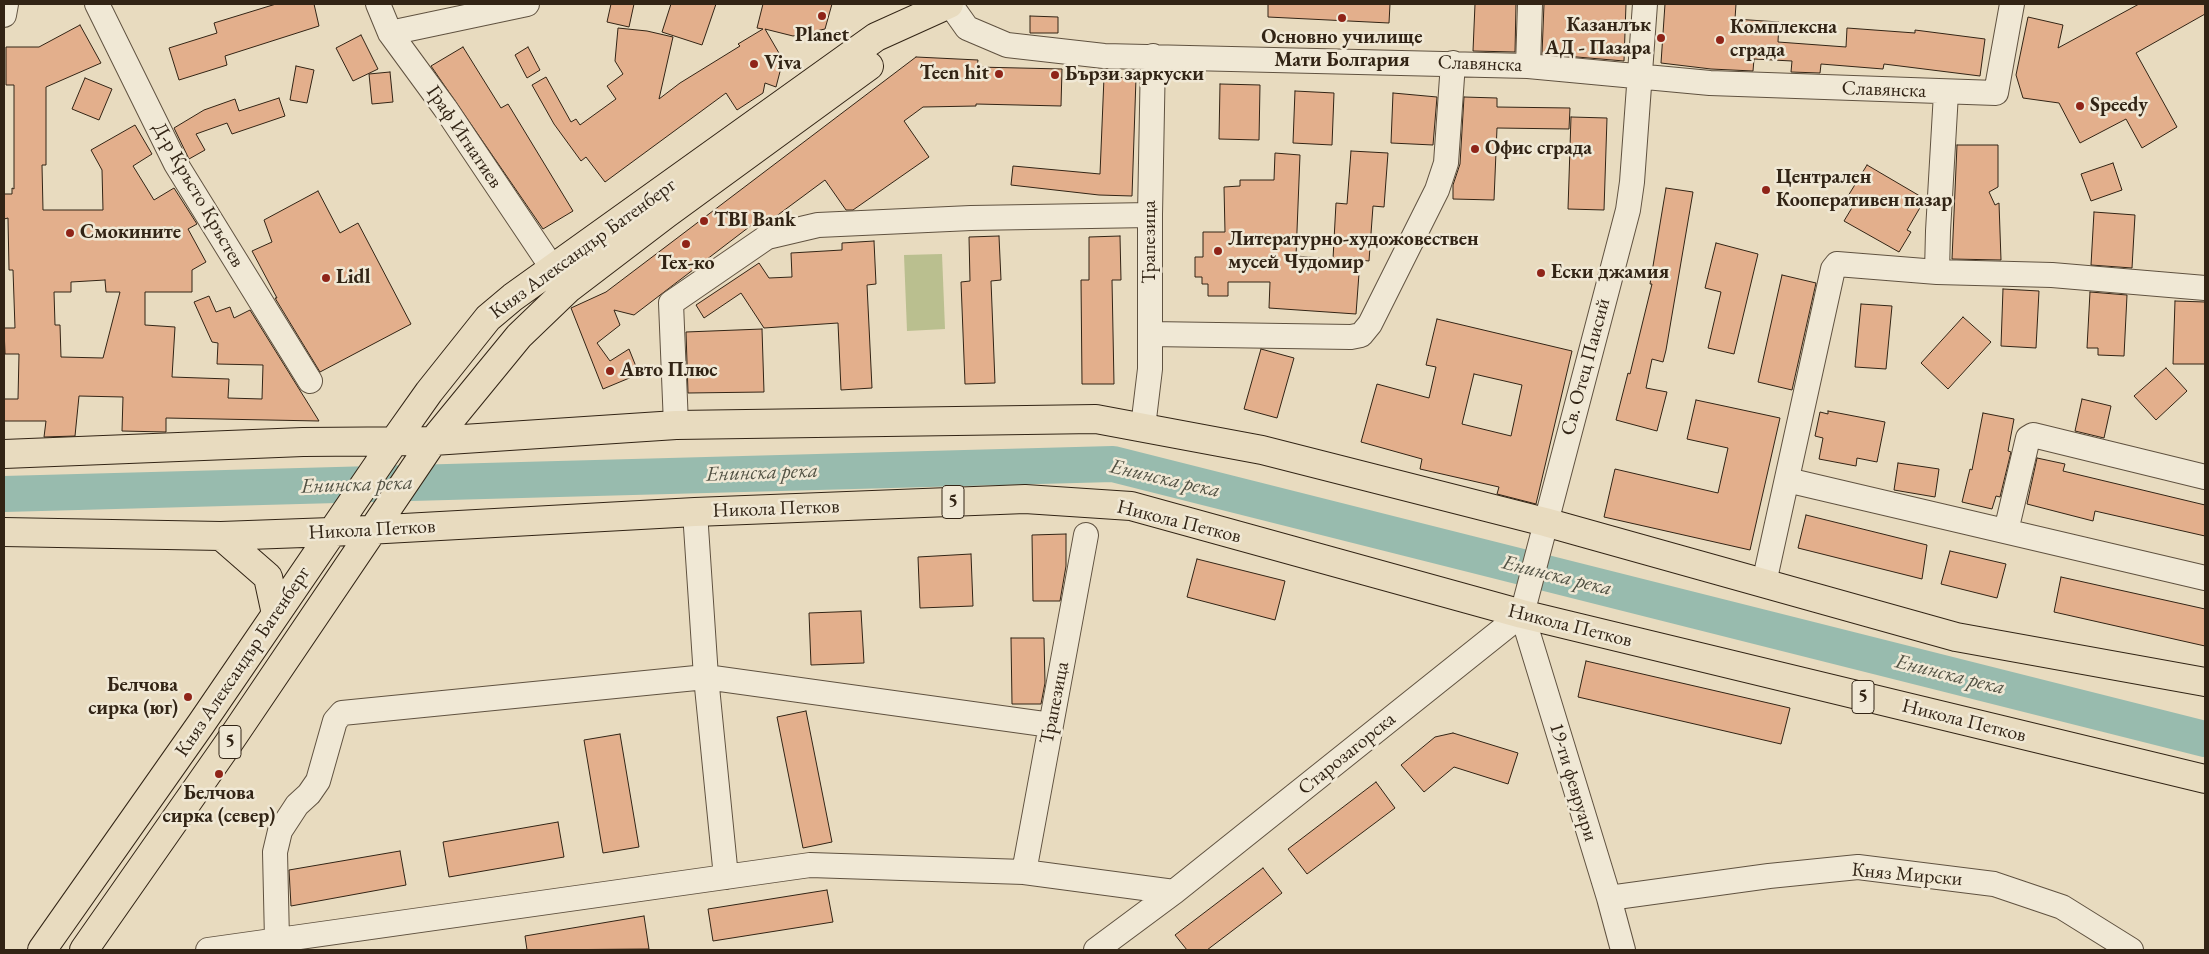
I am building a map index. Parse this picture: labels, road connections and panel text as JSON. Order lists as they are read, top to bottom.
{
  "streets": {
    "main road": ["Княз Александър Батенберг", "5", "Никола Петков"],
    "street": [
      "Славянска",
      "Граф Игнатиев",
      "Д-р Кръсто Кръстев",
      "Трапезица",
      "Св. Отец Паисий",
      "Старозагорска",
      "19-ти февруари",
      "Княз Мирски"
    ]
  },
  "crossings": [
    ["Славянска", "Трапезица"],
    ["Славянска", "Княз Александър Батенберг"],
    ["Славянска", "Св. Отец Паисий"],
    ["Граф Игнатиев", "Княз Александър Батенберг"],
    ["Княз Александър Батенберг", "Никола Петков"],
    ["Никола Петков", "Старозагорска"],
    ["Никола Петков", "19-ти февруари"],
    ["Старозагорска", "19-ти февруари"],
    ["19-ти февруари", "Княз Мирски"]
  ],
  "water": ["Енинска река"],
  "places": [
    "Planet",
    "Основно училище Мати Болгария",
    "Казанлък АД - Пазара",
    "Комплексна сграда",
    "Viva",
    "Teen hit",
    "Бързи заркуски",
    "Speedy",
    "Офис сграда",
    "Централен Кооперативен пазар",
    "TBI Bank",
    "Смокините",
    "Тех-ко",
    "Литературно-художовествен мусей Чудомир",
    "Ески джамия",
    "Lidl",
    "Авто Плюс",
    "Белчова сирка (юг)",
    "Белчова сирка (север)"
  ]
}
